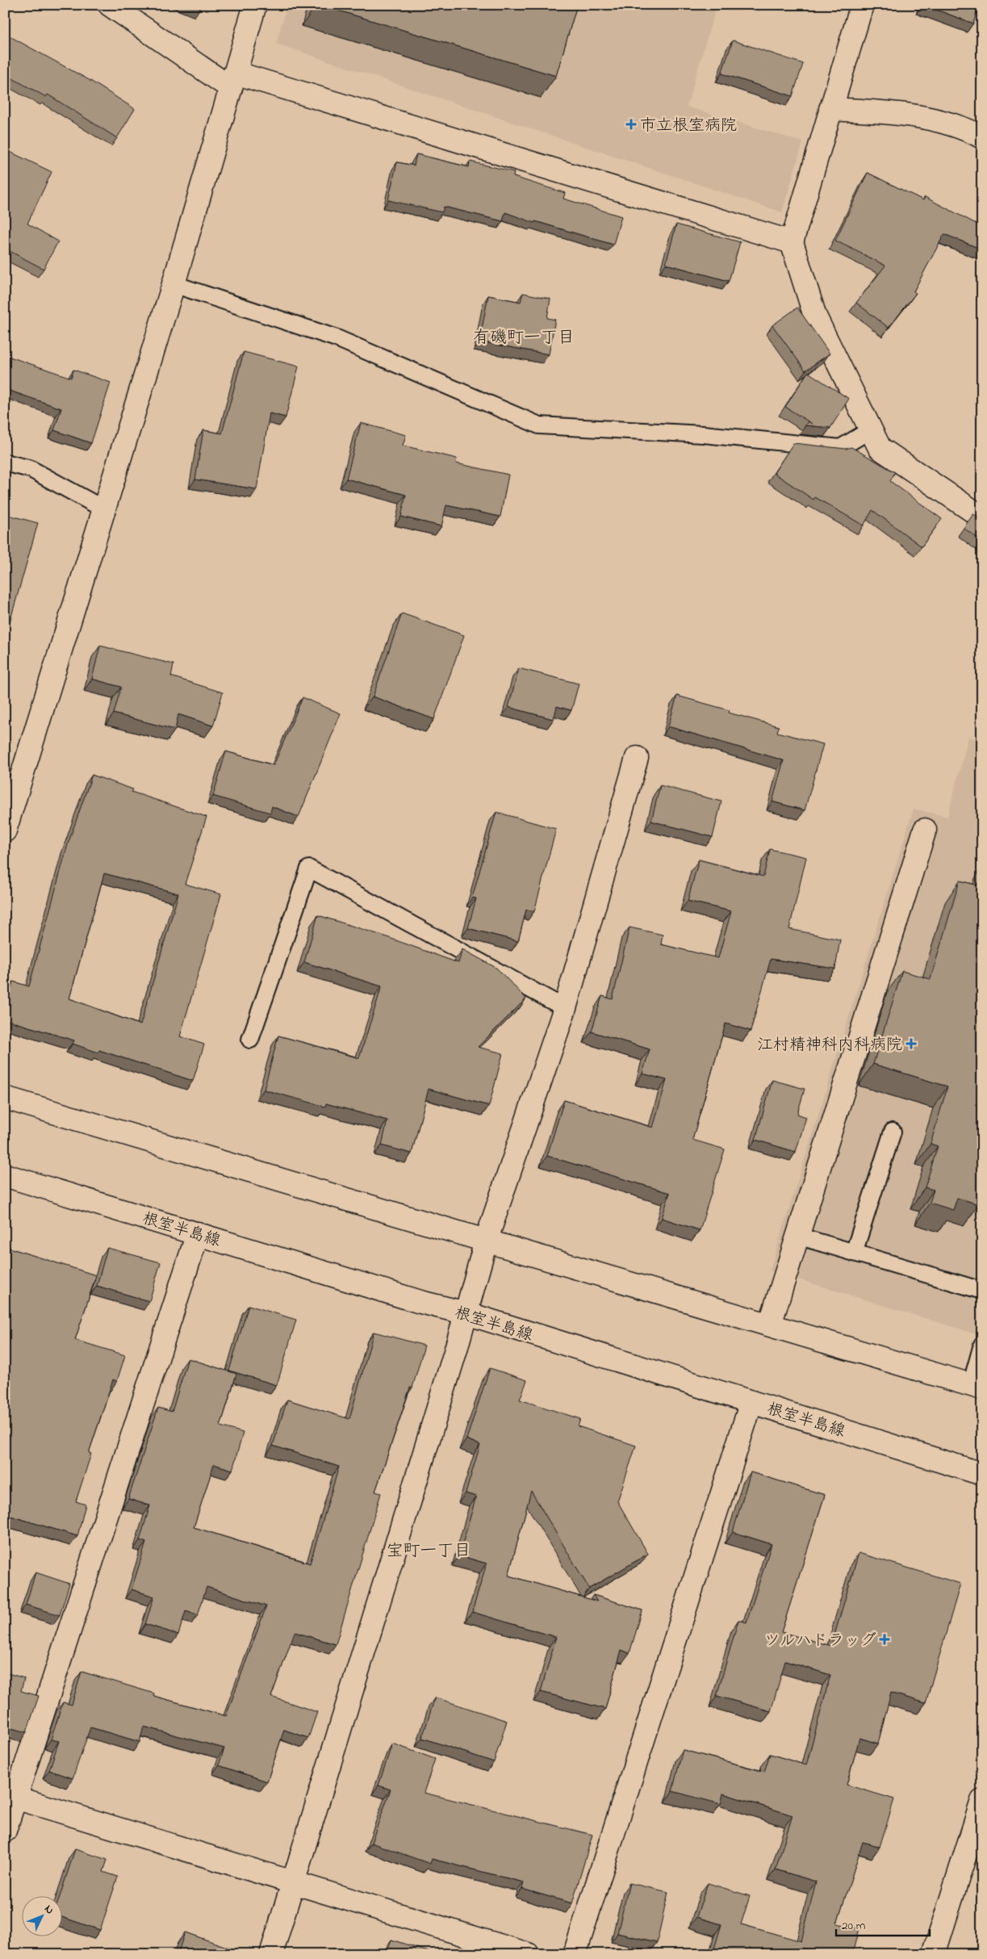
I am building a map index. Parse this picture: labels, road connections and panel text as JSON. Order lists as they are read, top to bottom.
{
  "streets": {
    "street": ["根室半島線"]
  },
  "districts": ["有磯町一丁目", "宝町一丁目"],
  "places": {
    "health": ["市立根室病院", "江村精神科内科病院", "ツルハドラッグ"]
  },
  "scale_bar": "20 m",
  "north": "top right"
}
